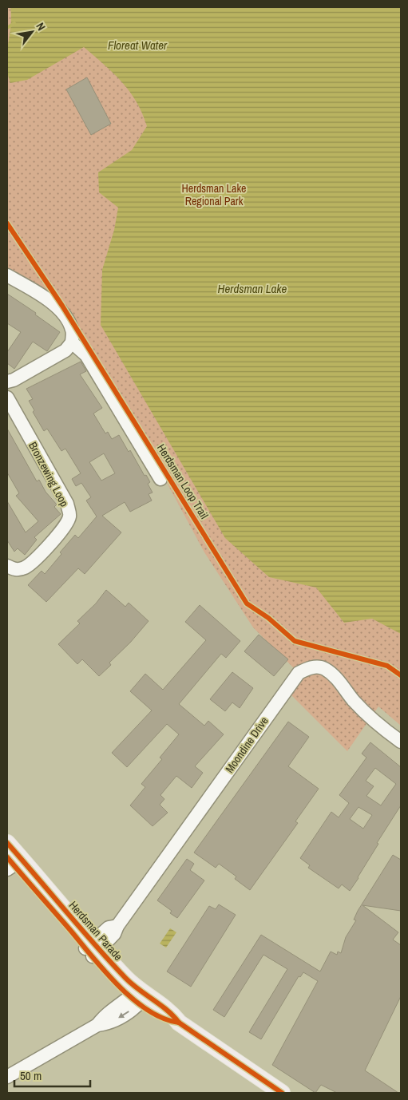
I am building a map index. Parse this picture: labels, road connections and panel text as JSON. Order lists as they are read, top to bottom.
{
  "streets": {
    "main road": ["Herdsman Parade"],
    "street": ["Bronzewing Loop", "Moondine Drive"],
    "cycle path": ["Herdsman Loop Trail"]
  },
  "crossings": [
    ["Moondine Drive", "Herdsman Parade"]
  ],
  "water": ["Floreat Water", "Herdsman Lake"],
  "parks": ["Herdsman Lake Regional Park"],
  "scale_bar": "50 m",
  "north": "top right"
}
